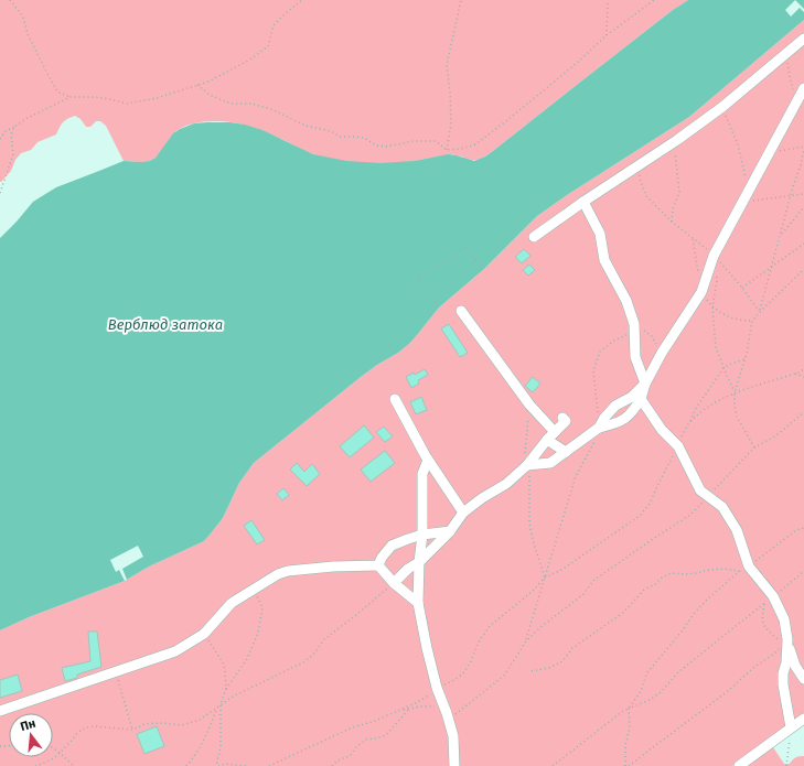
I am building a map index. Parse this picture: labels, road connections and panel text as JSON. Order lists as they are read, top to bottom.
{
  "water": ["Верблюд затока"],
  "north": "top"
}
